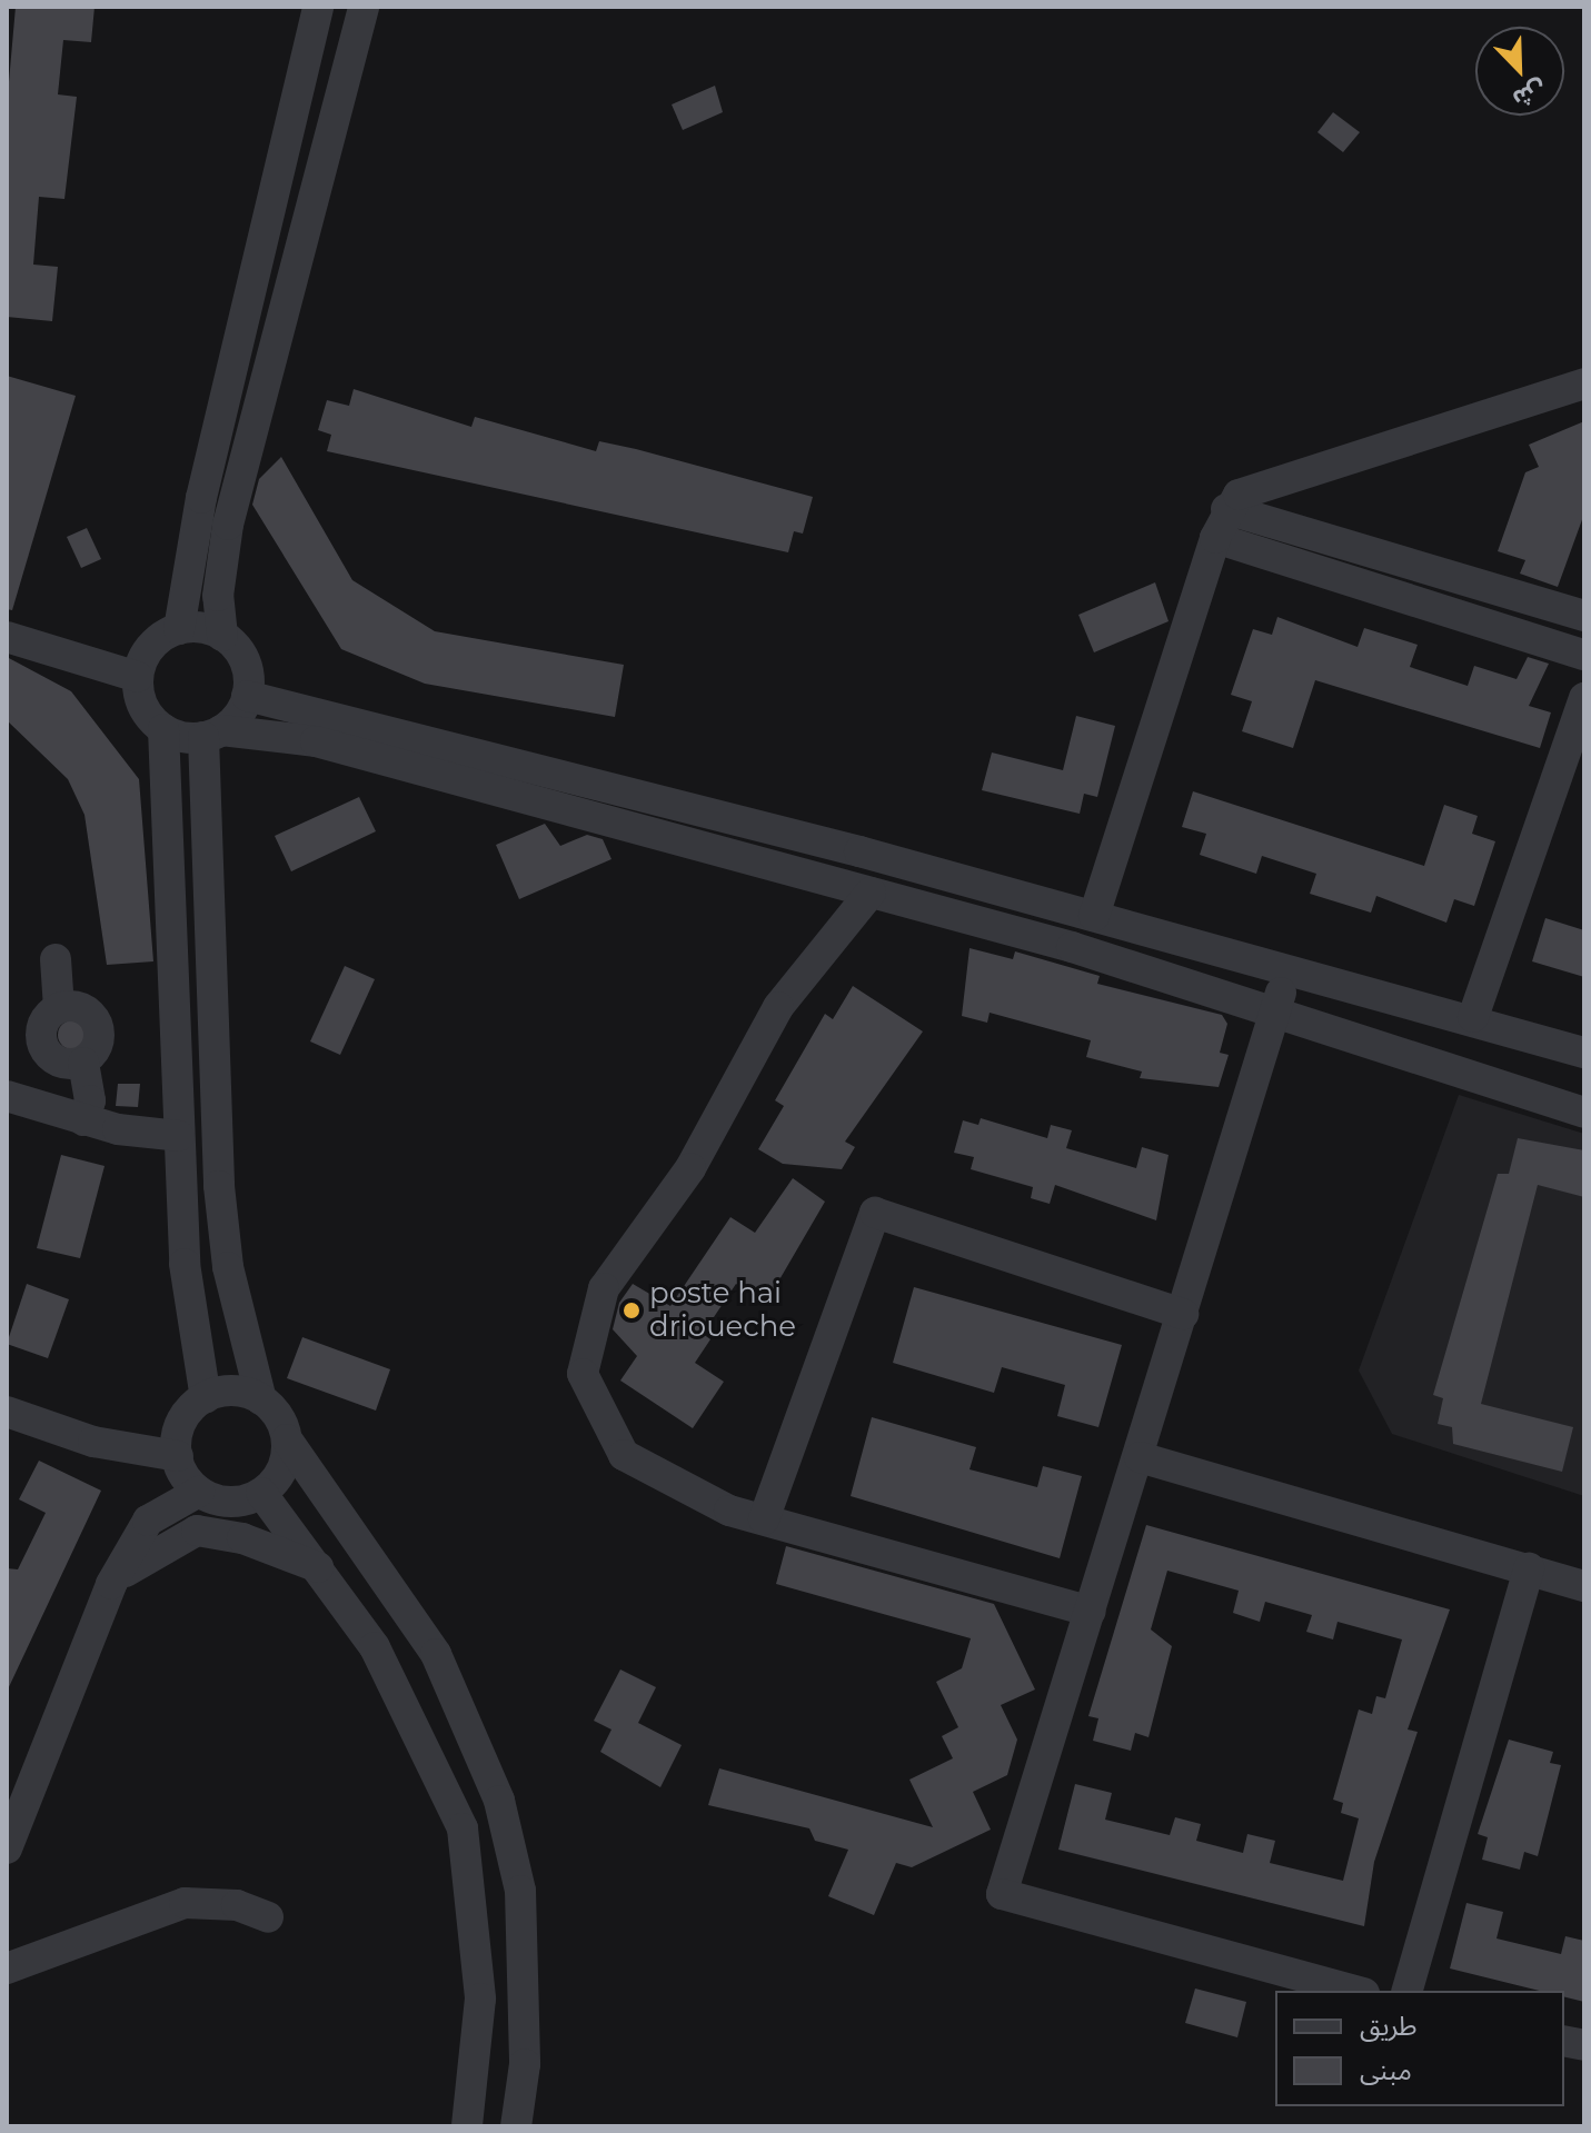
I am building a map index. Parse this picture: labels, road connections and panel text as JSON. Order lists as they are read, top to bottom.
{
  "places": ["poste hai drioueche"],
  "legend": ["طريق", "مبنى"],
  "north": "bottom right"
}
